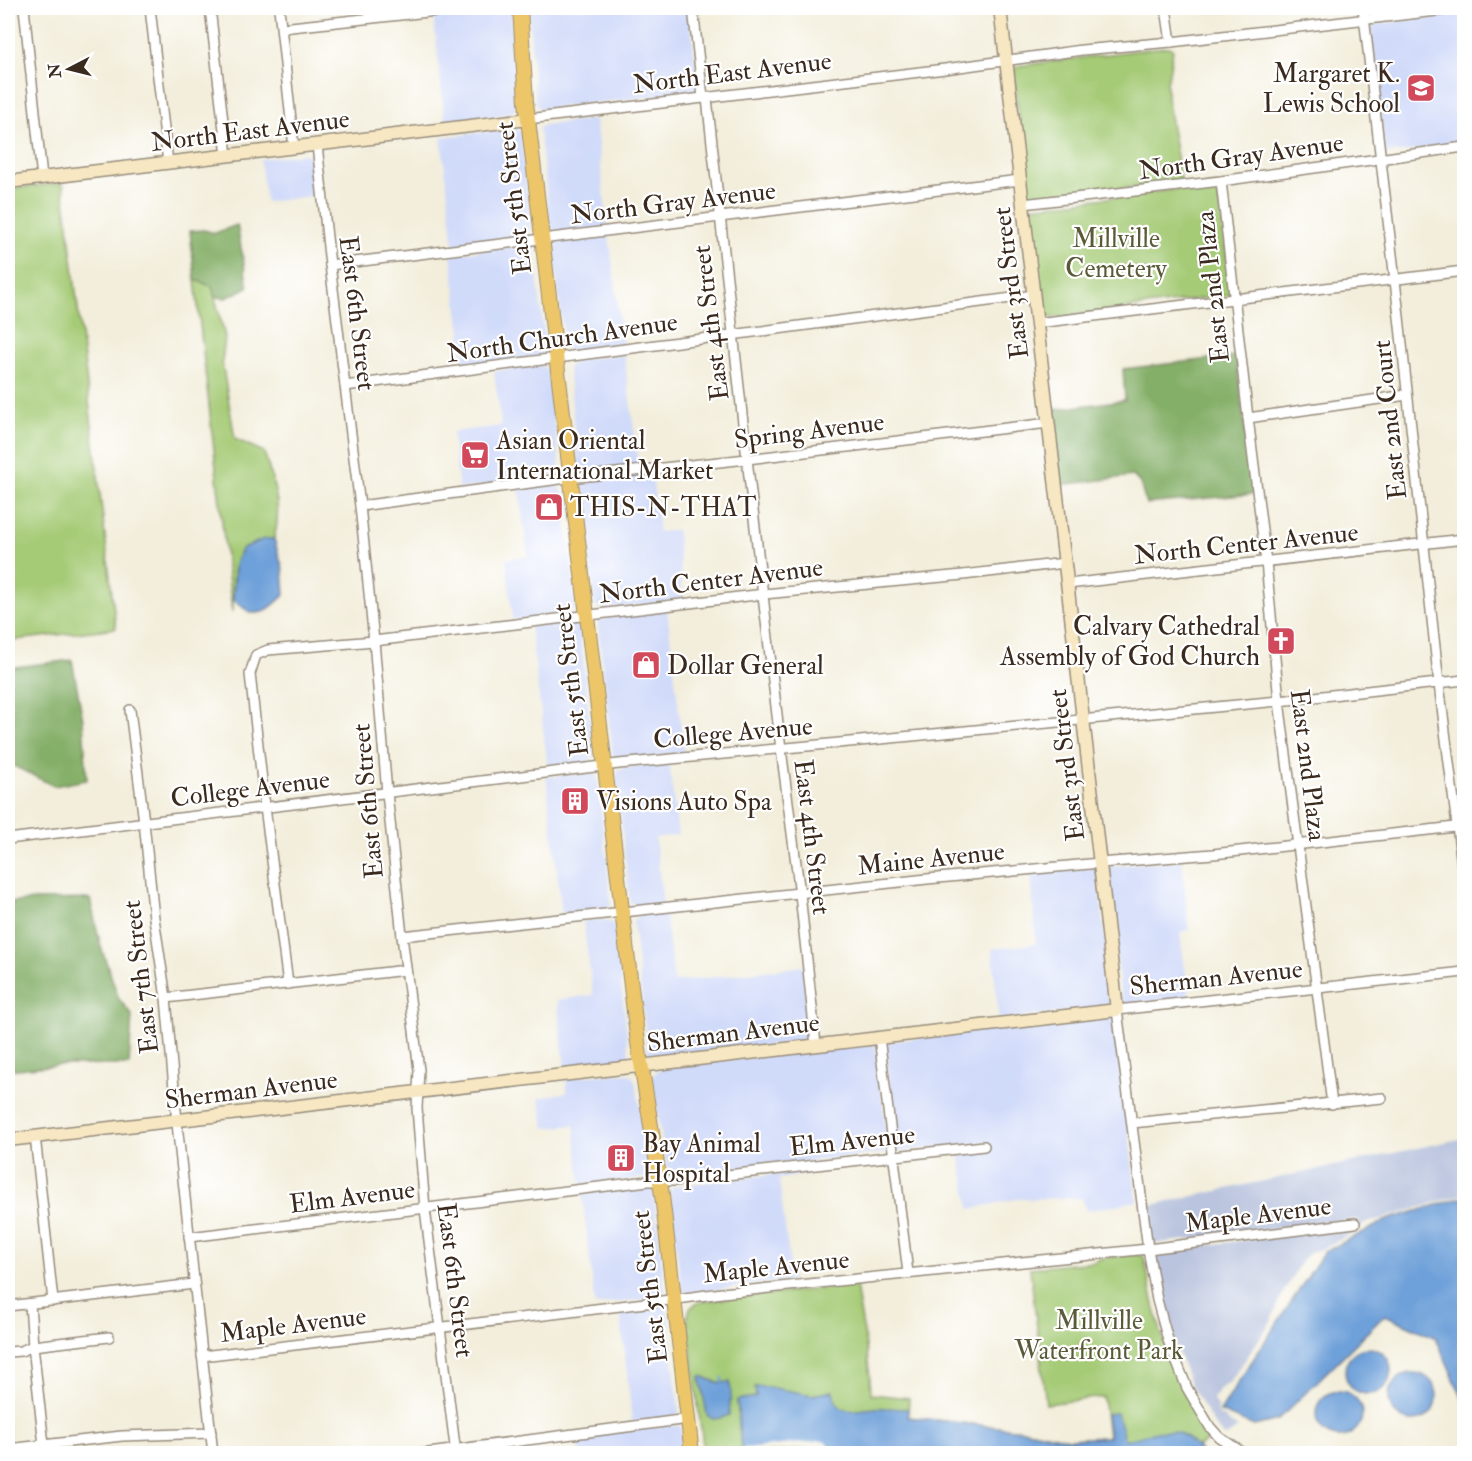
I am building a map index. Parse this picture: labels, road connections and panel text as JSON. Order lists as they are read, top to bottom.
{
  "streets": {
    "main road": ["East 5th Street"],
    "street": [
      "North East Avenue",
      "North Gray Avenue",
      "East 3rd Street",
      "East 2nd Plaza",
      "East 6th Street",
      "East 4th Street",
      "North Church Avenue",
      "East 2nd Court",
      "Spring Avenue",
      "North Center Avenue",
      "College Avenue",
      "Maine Avenue",
      "East 7th Street",
      "Sherman Avenue",
      "Elm Avenue",
      "Maple Avenue"
    ]
  },
  "crossings": [
    ["North East Avenue", "East 5th Street"],
    ["North East Avenue", "East 3rd Street"],
    ["North East Avenue", "East 6th Street"],
    ["North East Avenue", "East 4th Street"],
    ["North East Avenue", "East 2nd Court"],
    ["North Gray Avenue", "East 5th Street"],
    ["North Gray Avenue", "East 3rd Street"],
    ["North Gray Avenue", "East 2nd Plaza"],
    ["North Gray Avenue", "East 6th Street"],
    ["North Gray Avenue", "East 4th Street"],
    ["North Gray Avenue", "East 2nd Court"],
    ["East 5th Street", "North Church Avenue"],
    ["East 5th Street", "Spring Avenue"],
    ["East 5th Street", "North Center Avenue"],
    ["East 5th Street", "College Avenue"],
    ["East 5th Street", "Maine Avenue"],
    ["East 5th Street", "Sherman Avenue"],
    ["East 5th Street", "Elm Avenue"],
    ["East 5th Street", "Maple Avenue"],
    ["East 3rd Street", "North Church Avenue"],
    ["East 3rd Street", "Spring Avenue"],
    ["East 3rd Street", "North Center Avenue"],
    ["East 3rd Street", "College Avenue"],
    ["East 3rd Street", "Maine Avenue"],
    ["East 3rd Street", "Sherman Avenue"],
    ["East 3rd Street", "Maple Avenue"],
    ["East 2nd Plaza", "North Center Avenue"],
    ["East 2nd Plaza", "College Avenue"],
    ["East 2nd Plaza", "Maine Avenue"],
    ["East 2nd Plaza", "Sherman Avenue"],
    ["East 6th Street", "North Church Avenue"],
    ["East 6th Street", "Spring Avenue"],
    ["East 6th Street", "North Center Avenue"],
    ["East 6th Street", "College Avenue"],
    ["East 6th Street", "Maine Avenue"],
    ["East 6th Street", "Sherman Avenue"],
    ["East 6th Street", "Elm Avenue"],
    ["East 6th Street", "Maple Avenue"],
    ["East 4th Street", "North Church Avenue"],
    ["East 4th Street", "Spring Avenue"],
    ["East 4th Street", "North Center Avenue"],
    ["East 4th Street", "College Avenue"],
    ["East 4th Street", "Maine Avenue"],
    ["East 4th Street", "Sherman Avenue"],
    ["East 2nd Court", "North Center Avenue"],
    ["East 2nd Court", "College Avenue"],
    ["East 2nd Court", "Maine Avenue"],
    ["North Center Avenue", "College Avenue"],
    ["College Avenue", "East 7th Street"],
    ["East 7th Street", "Sherman Avenue"],
    ["East 7th Street", "Elm Avenue"],
    ["East 7th Street", "Maple Avenue"]
  ],
  "parks": ["Millville Cemetery", "Millville Waterfront Park"],
  "places": {
    "school or university": ["Margaret K. Lewis School"],
    "supermarket": ["Asian Oriental International Market"],
    "shop": ["THIS-N-THAT", "Dollar General"],
    "church": ["Calvary Cathedral Assembly of God Church"],
    "building": ["Visions Auto Spa", "Bay Animal Hospital"]
  },
  "north": "left"
}
